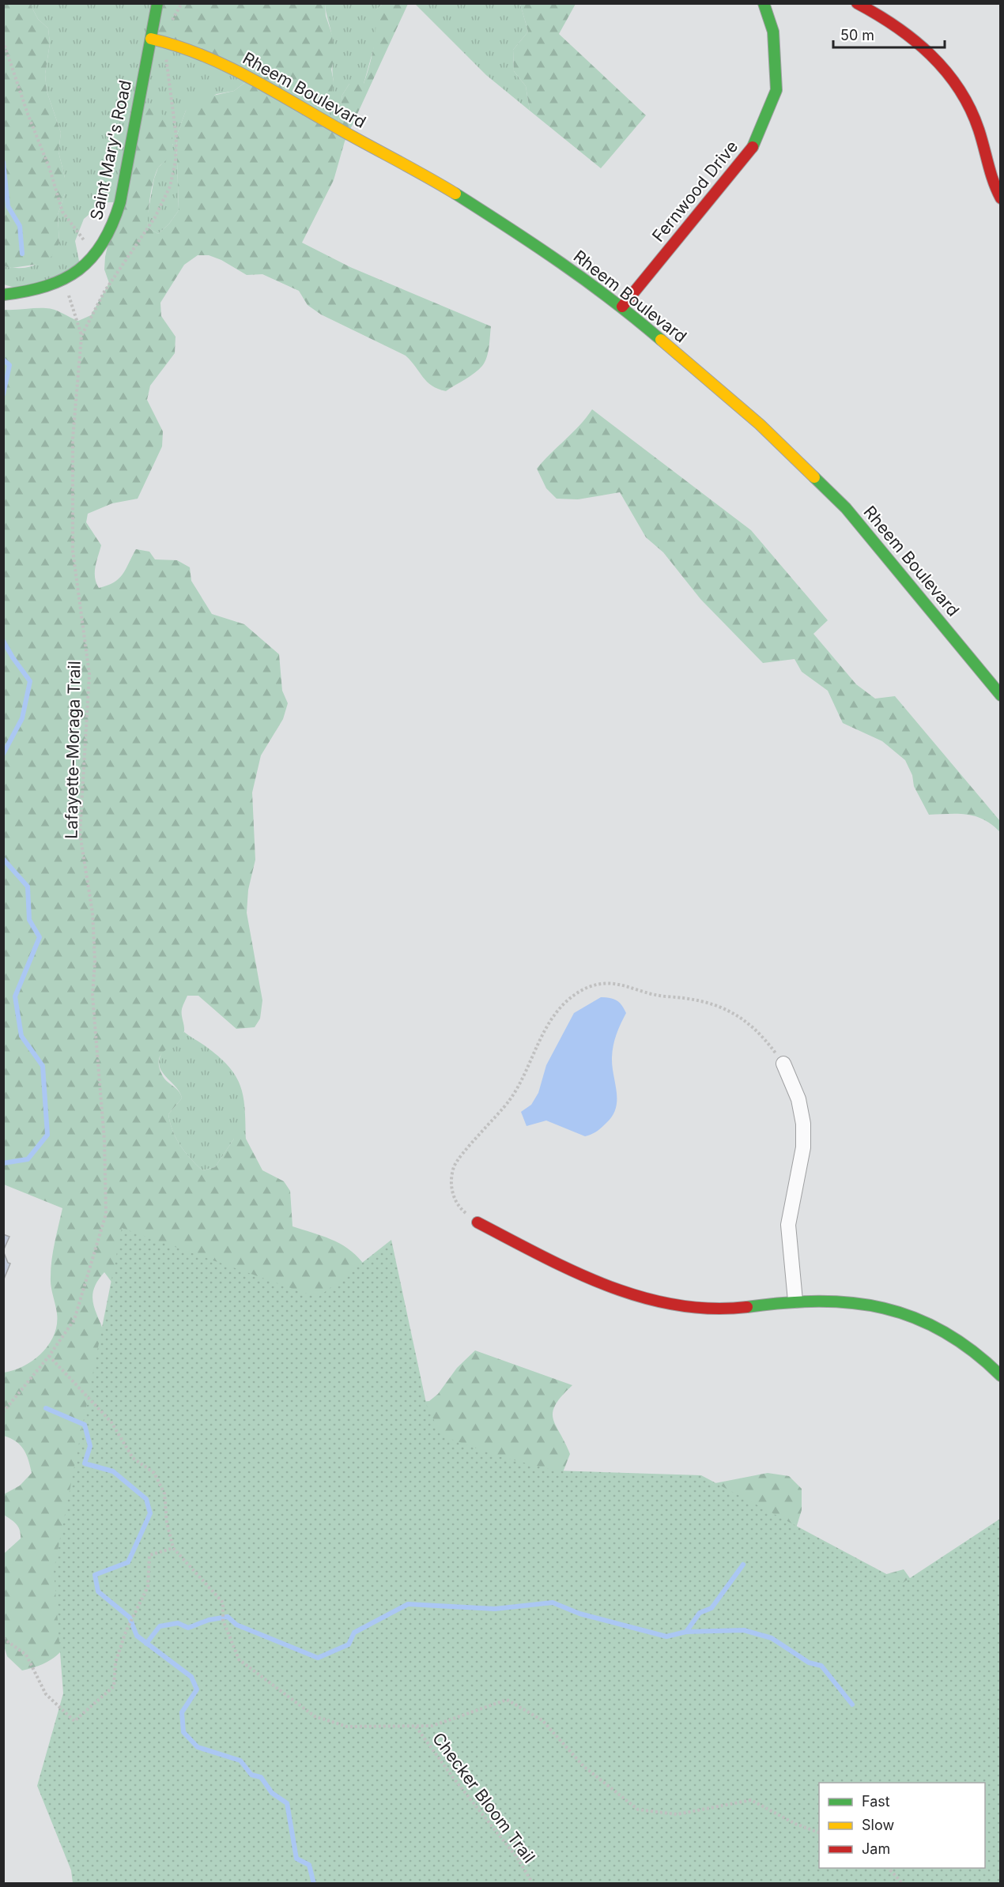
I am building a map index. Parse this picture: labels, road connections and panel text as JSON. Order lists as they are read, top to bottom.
{
  "streets": {
    "street": ["Rheem Boulevard", "Saint Mary's Road", "Fernwood Drive"],
    "path": ["Lafayette-Moraga Trail", "Checker Bloom Trail"]
  },
  "crossings": [
    ["Rheem Boulevard", "Saint Mary's Road"],
    ["Rheem Boulevard", "Fernwood Drive"],
    ["Rheem Boulevard", "Lafayette-Moraga Trail"]
  ],
  "legend": ["Fast", "Slow", "Jam"],
  "scale_bar": "50 m"
}
